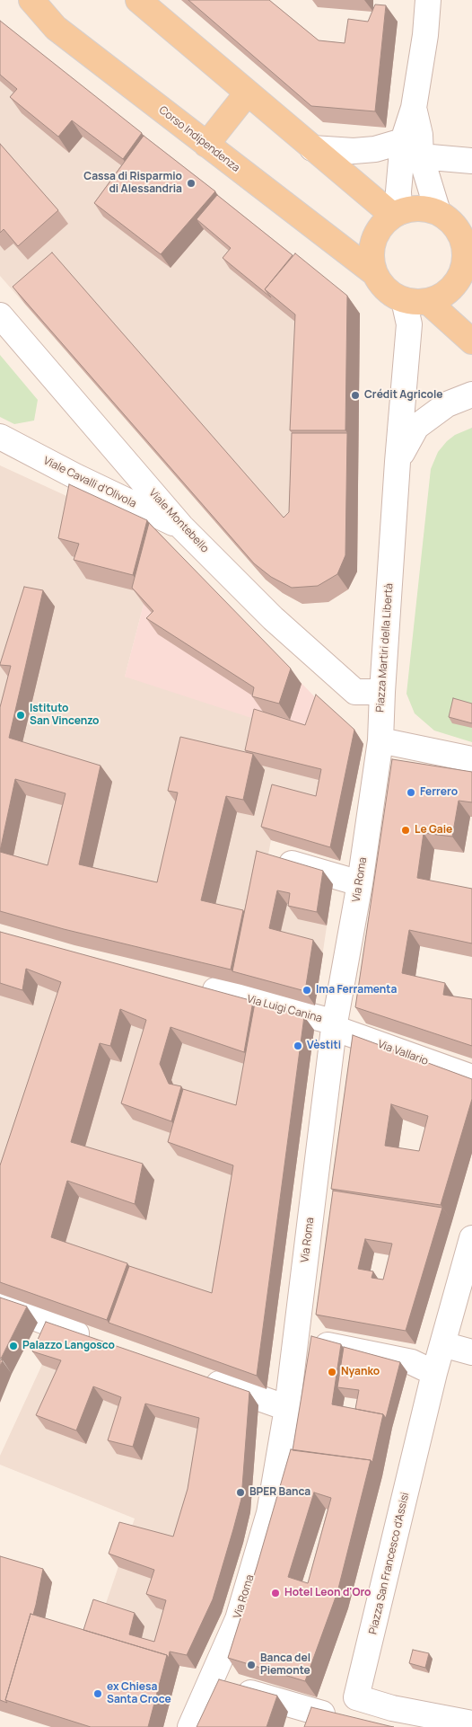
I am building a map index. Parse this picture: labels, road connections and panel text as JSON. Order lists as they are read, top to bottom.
{
  "streets": {
    "main road": ["Corso Indipendenza"],
    "street": [
      "Viale Cavalli d'Olivola",
      "Viale Montebello",
      "Piazza Martiri della Libertà",
      "Via Roma",
      "Via Luigi Canina",
      "Via Vallario",
      "Piazza San Francesco d'Assisi"
    ]
  },
  "crossings": [
    ["Corso Indipendenza", "Piazza Martiri della Libertà"],
    ["Viale Cavalli d'Olivola", "Viale Montebello"],
    ["Viale Montebello", "Piazza Martiri della Libertà"],
    ["Piazza Martiri della Libertà", "Via Roma"],
    ["Via Roma", "Via Luigi Canina"],
    ["Via Roma", "Via Vallario"],
    ["Via Luigi Canina", "Via Vallario"]
  ],
  "places": [
    "Cassa di Risparmio di Alessandria",
    "Crédit Agricole",
    "Istituto San Vincenzo",
    "Ferrero",
    "Le Gaie",
    "Ima Ferramenta",
    "Vèstiti",
    "Palazzo Langosco",
    "Nyanko",
    "BPER Banca",
    "Hotel Leon d'Oro",
    "Banca del Piemonte",
    "ex Chiesa Santa Croce"
  ]
}
